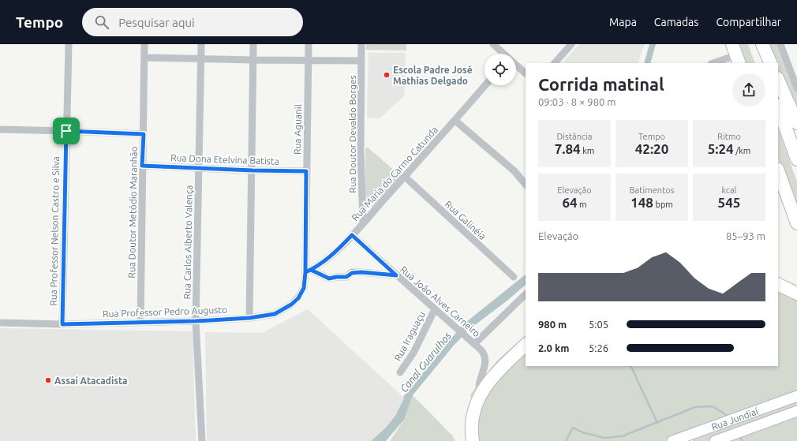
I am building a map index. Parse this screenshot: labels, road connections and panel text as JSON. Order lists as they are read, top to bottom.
{
  "streets": {
    "main road": ["Rua Jundiaí"],
    "street": [
      "Rua Aguanil",
      "Rua Doutor Devaldo Borges",
      "Rua Dona Etelvina Batista",
      "Rua Maria do Carmo Catunda",
      "Rua Doutor Metódio Maranhão",
      "Rua Galinéia",
      "Rua Professor Nelson Castro e Silva",
      "Rua Carlos Alberto Valença",
      "Rua João Alves Carneiro",
      "Rua Professor Pedro Augusto",
      "Rua Iraguaçu"
    ]
  },
  "crossings": [
    ["Rua Aguanil", "Rua Dona Etelvina Batista"],
    ["Rua Aguanil", "Rua Maria do Carmo Catunda"],
    ["Rua Aguanil", "Rua Professor Pedro Augusto"],
    ["Rua Doutor Devaldo Borges", "Rua Maria do Carmo Catunda"],
    ["Rua Dona Etelvina Batista", "Rua Doutor Metódio Maranhão"],
    ["Rua Dona Etelvina Batista", "Rua Carlos Alberto Valença"],
    ["Rua Maria do Carmo Catunda", "Rua Galinéia"],
    ["Rua Maria do Carmo Catunda", "Rua João Alves Carneiro"],
    ["Rua Maria do Carmo Catunda", "Rua Professor Pedro Augusto"],
    ["Rua Doutor Metódio Maranhão", "Rua Professor Pedro Augusto"],
    ["Rua Professor Nelson Castro e Silva", "Rua Professor Pedro Augusto"],
    ["Rua Carlos Alberto Valença", "Rua Professor Pedro Augusto"],
    ["Rua João Alves Carneiro", "Rua Iraguaçu"]
  ],
  "water": ["Canal Guarulhos"],
  "places": ["Escola Padre José Mathias Delgado", "Assaí Atacadista"],
  "page": {
    "header": "Tempo",
    "search": "Pesquisar aqui",
    "nav": ["Mapa", "Camadas", "Compartilhar"],
    "heading": ["Corrida matinal", "09:03 · 8 × 980 m"],
    "stats": [
      ["Distância", "7.84 km"],
      ["Tempo", "42:20"],
      ["Ritmo", "5:24 /km"],
      ["Elevação", "64 m"],
      ["Batimentos", "148 bpm"],
      ["kcal", "545"]
    ],
    "chart": ["Elevação", "85–93 m"],
    "list": [
      {
        "name": "980 m",
        "note": "5:05"
      },
      {
        "name": "2.0 km",
        "note": "5:26"
      }
    ]
  }
}
